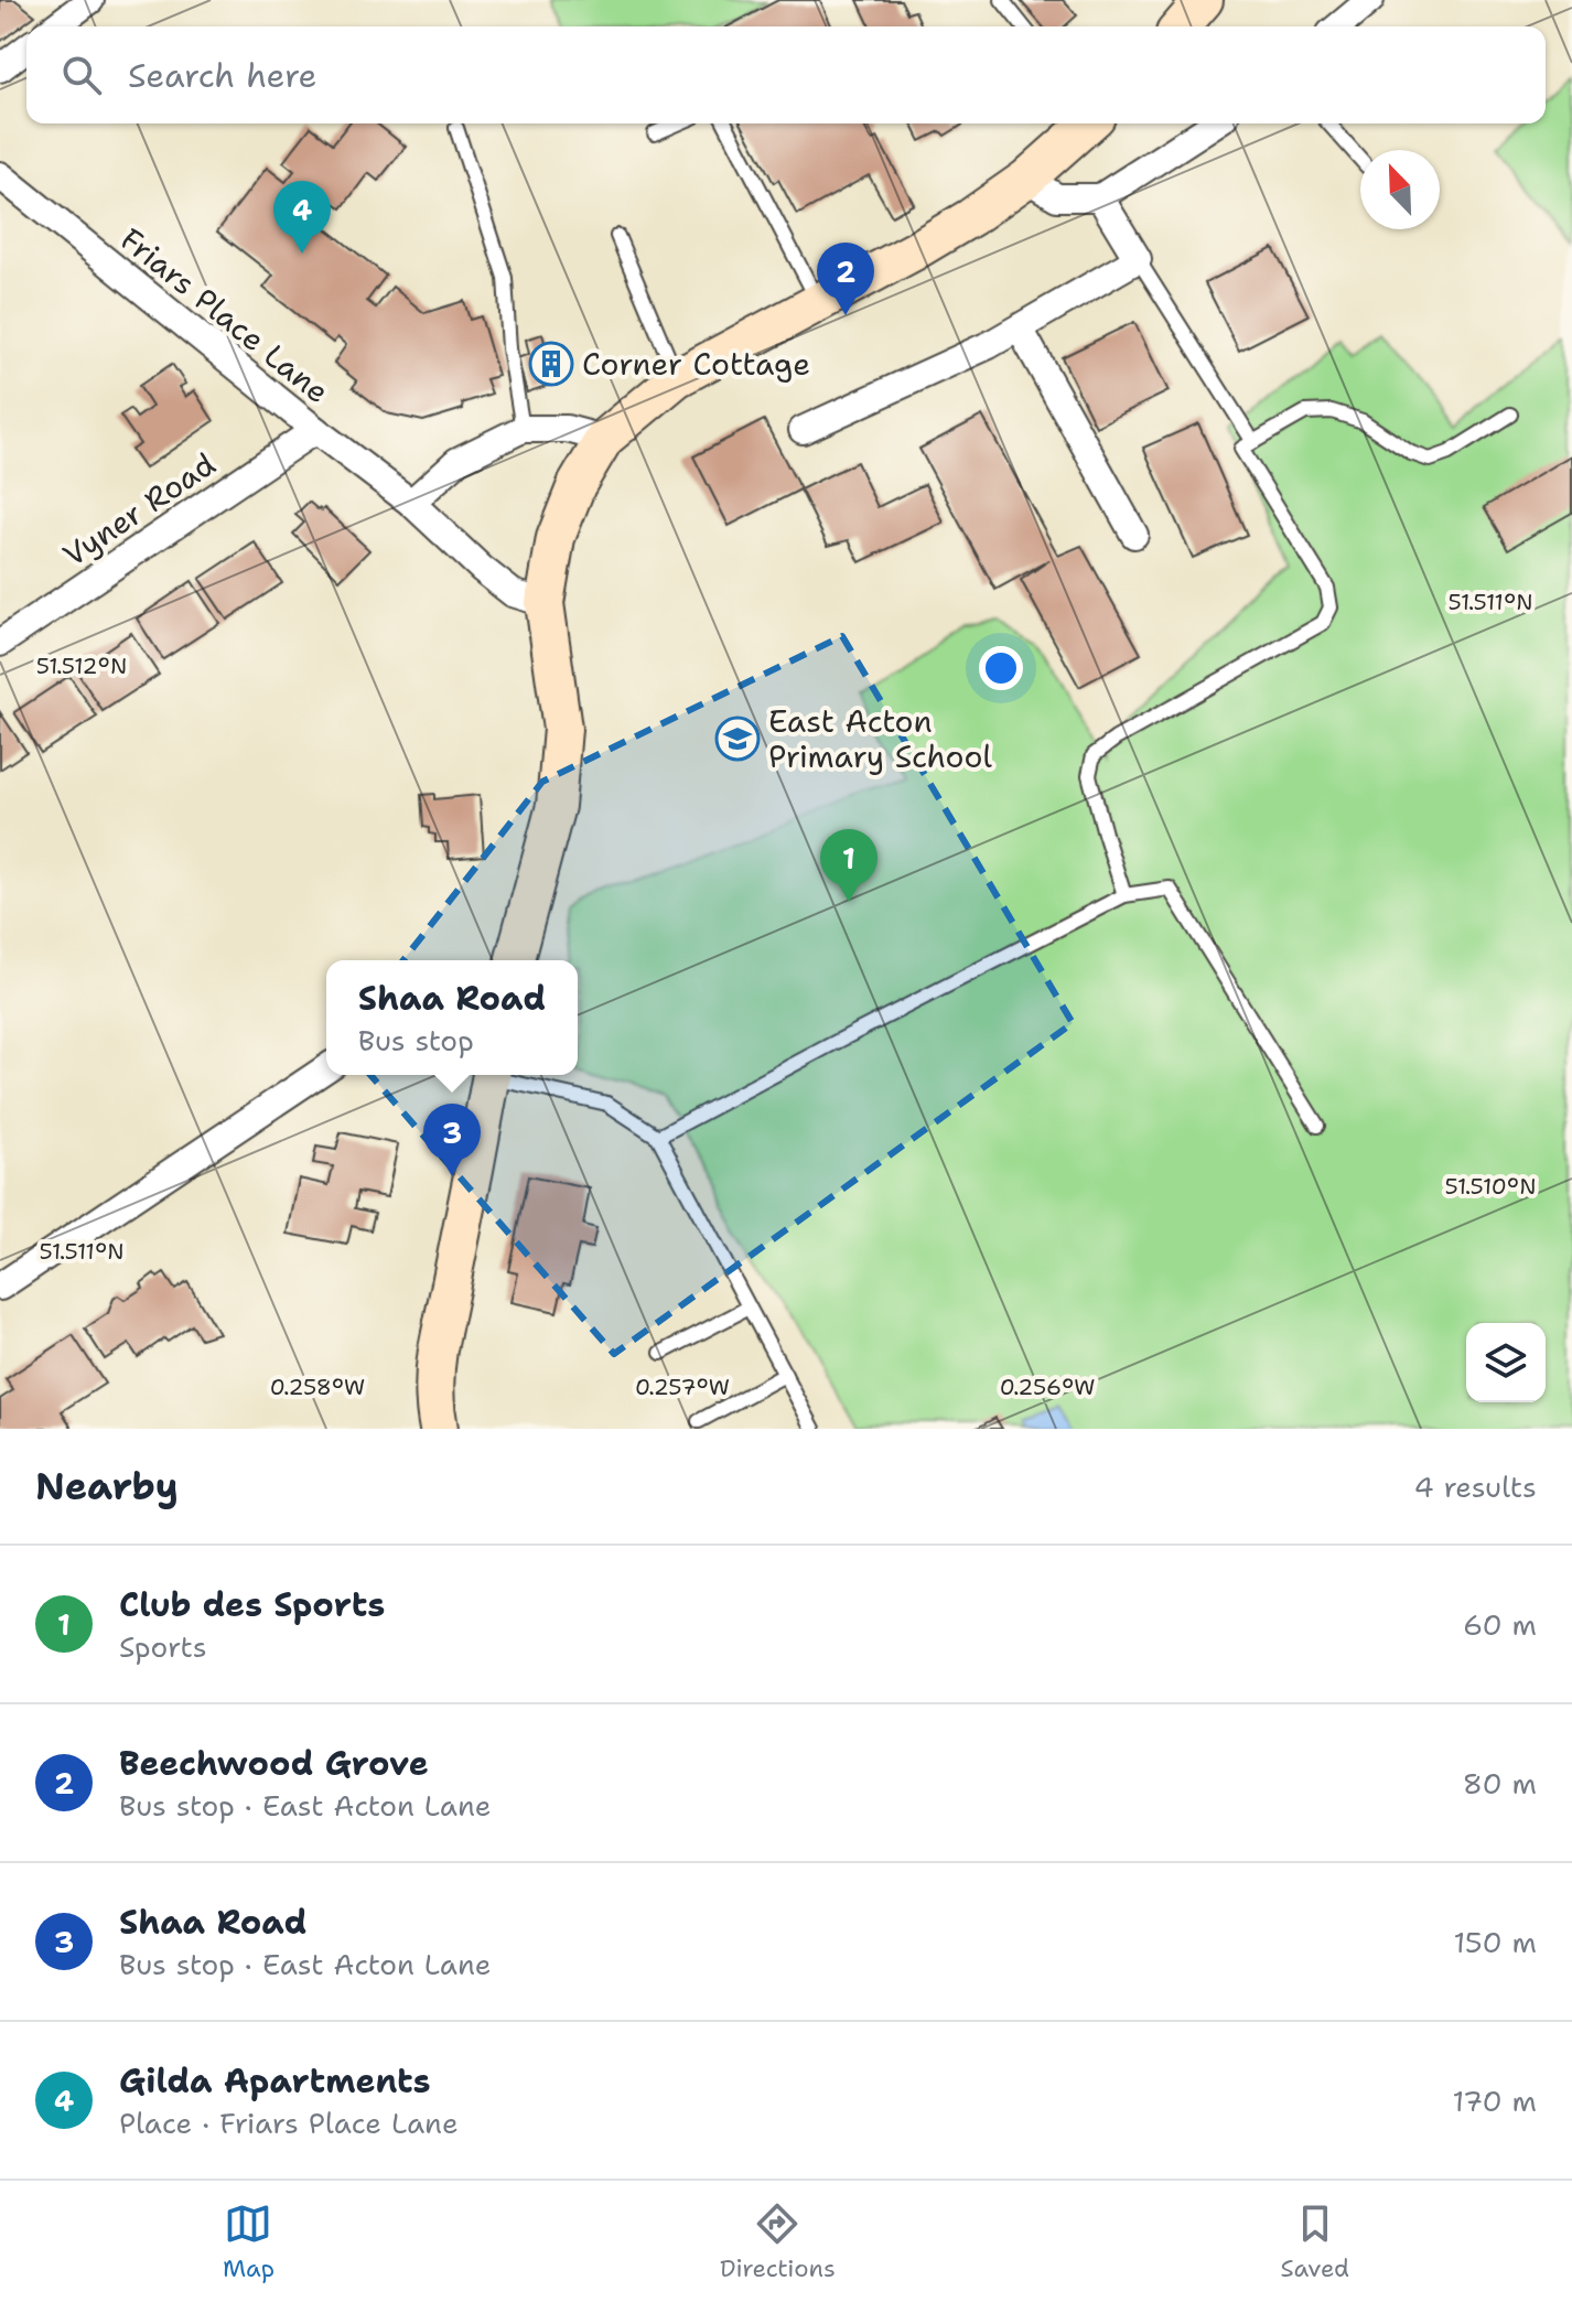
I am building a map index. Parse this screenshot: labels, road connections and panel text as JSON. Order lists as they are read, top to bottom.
{
  "streets": {
    "street": ["Friars Place Lane", "Vyner Road"]
  },
  "crossings": [
    ["Friars Place Lane", "Vyner Road"]
  ],
  "places": {
    "building": ["Corner Cottage"],
    "school or university": ["East Acton Primary School"]
  },
  "north": "top left",
  "page": {
    "search": "Search here",
    "pins": [
      "4",
      "2",
      "1",
      "3"
    ],
    "popup": ["Shaa Road", "Bus stop"],
    "heading": ["Nearby", "4 results"],
    "list": [
      {
        "mark": "1",
        "name": "Club des Sports",
        "note": "Sports",
        "value": "60 m"
      },
      {
        "mark": "2",
        "name": "Beechwood Grove",
        "note": "Bus stop · East Acton Lane",
        "value": "80 m"
      },
      {
        "mark": "3",
        "name": "Shaa Road",
        "note": "Bus stop · East Acton Lane",
        "value": "150 m"
      },
      {
        "mark": "4",
        "name": "Gilda Apartments",
        "note": "Place · Friars Place Lane",
        "value": "170 m"
      }
    ],
    "nav": ["Map", "Directions", "Saved"]
  },
  "coordinates": [
    "51.511°N",
    "51.512°N",
    "51.510°N",
    "0.258°W",
    "0.257°W",
    "0.256°W"
  ]
}
